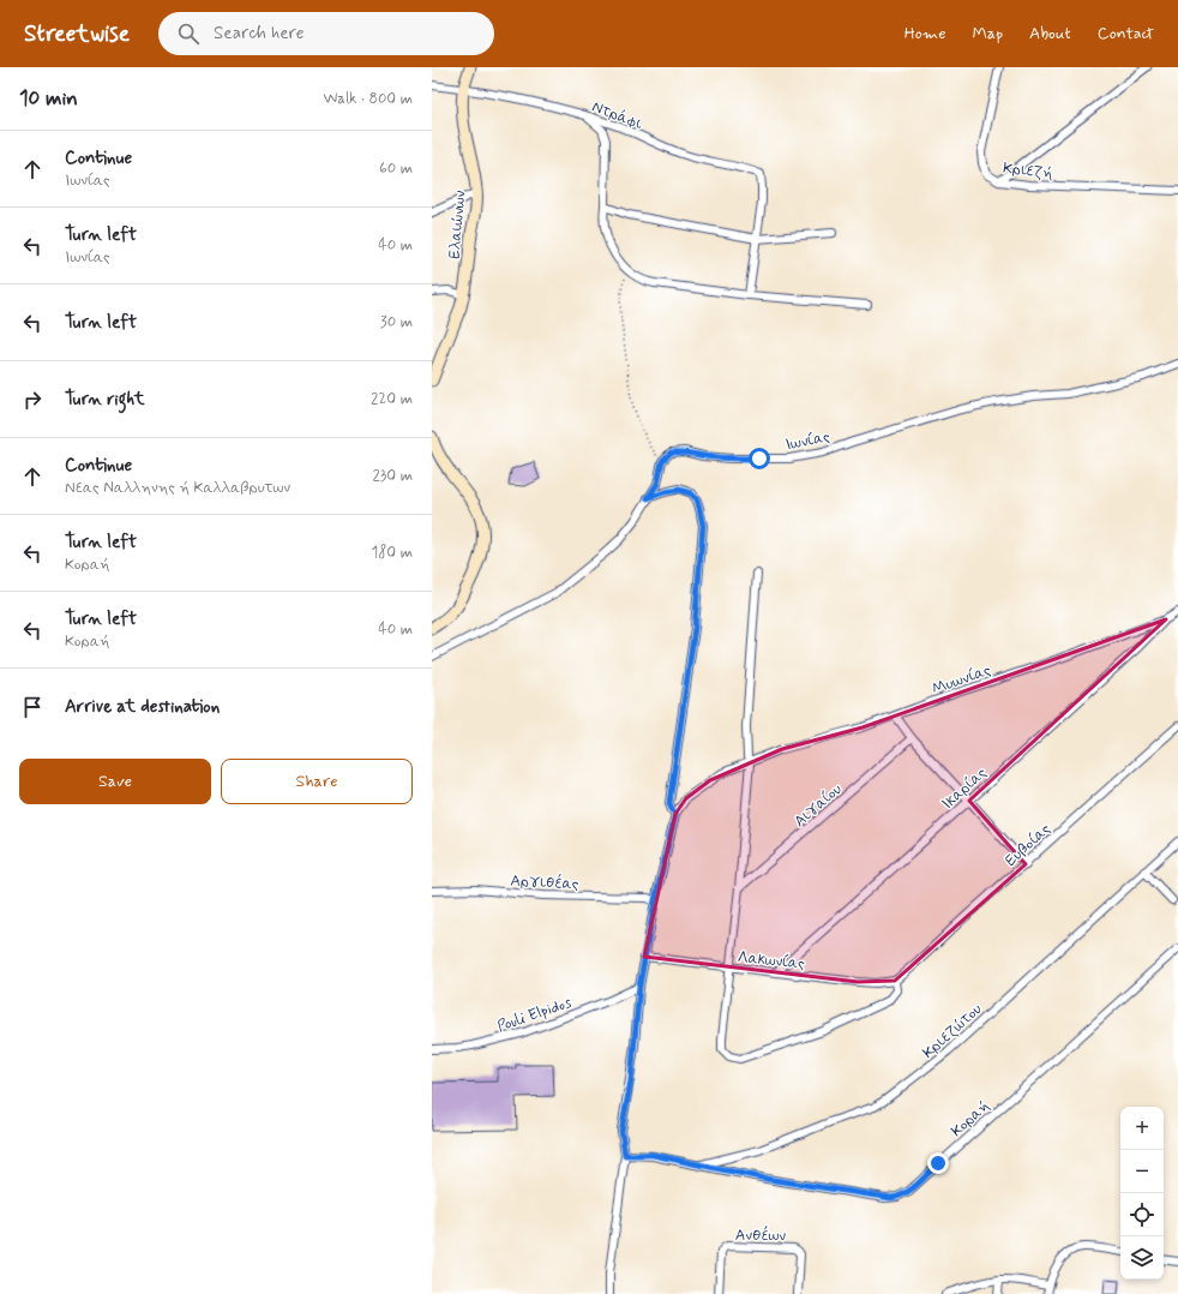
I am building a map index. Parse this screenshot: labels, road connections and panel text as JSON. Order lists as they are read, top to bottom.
{
  "streets": {
    "main road": ["Ελαιώνων"],
    "street": [
      "Ντράφι",
      "Κριεζή",
      "Ιωνίας",
      "Μυωνίας",
      "Ικαρίας",
      "Αιγαίου",
      "Ευβοίας",
      "Αργιθέας",
      "Λακωνίας",
      "Pouli Elpidos",
      "Κριεζώτου",
      "Κοραή",
      "Ανθέων"
    ]
  },
  "crossings": [
    ["Ντράφι", "Ελαιώνων"],
    ["Μυωνίας", "Ικαρίας"],
    ["Ικαρίας", "Λακωνίας"],
    ["Ευβοίας", "Λακωνίας"],
    ["Κριεζώτου", "Κοραή"]
  ],
  "page": {
    "header": "Streetwise",
    "search": "Search here",
    "nav": [
      "Home",
      "Map",
      "About",
      "Contact"
    ],
    "heading": ["10 min", "Walk · 800 m"],
    "list": [
      ["Continue", "Ιωνίας", "60 m"],
      ["Turn left", "Ιωνίας", "40 m"],
      ["Turn left", "30 m"],
      ["Turn right", "220 m"],
      ["Continue", "Νεας Nαλληνης ή Καλλαβρυτων", "230 m"],
      ["Turn left", "Κοραή", "180 m"],
      ["Turn left", "Κοραή", "40 m"],
      "Arrive at destination"
    ],
    "buttons": ["Save", "Share"],
    "map_buttons": ["+", "−"]
  }
}
